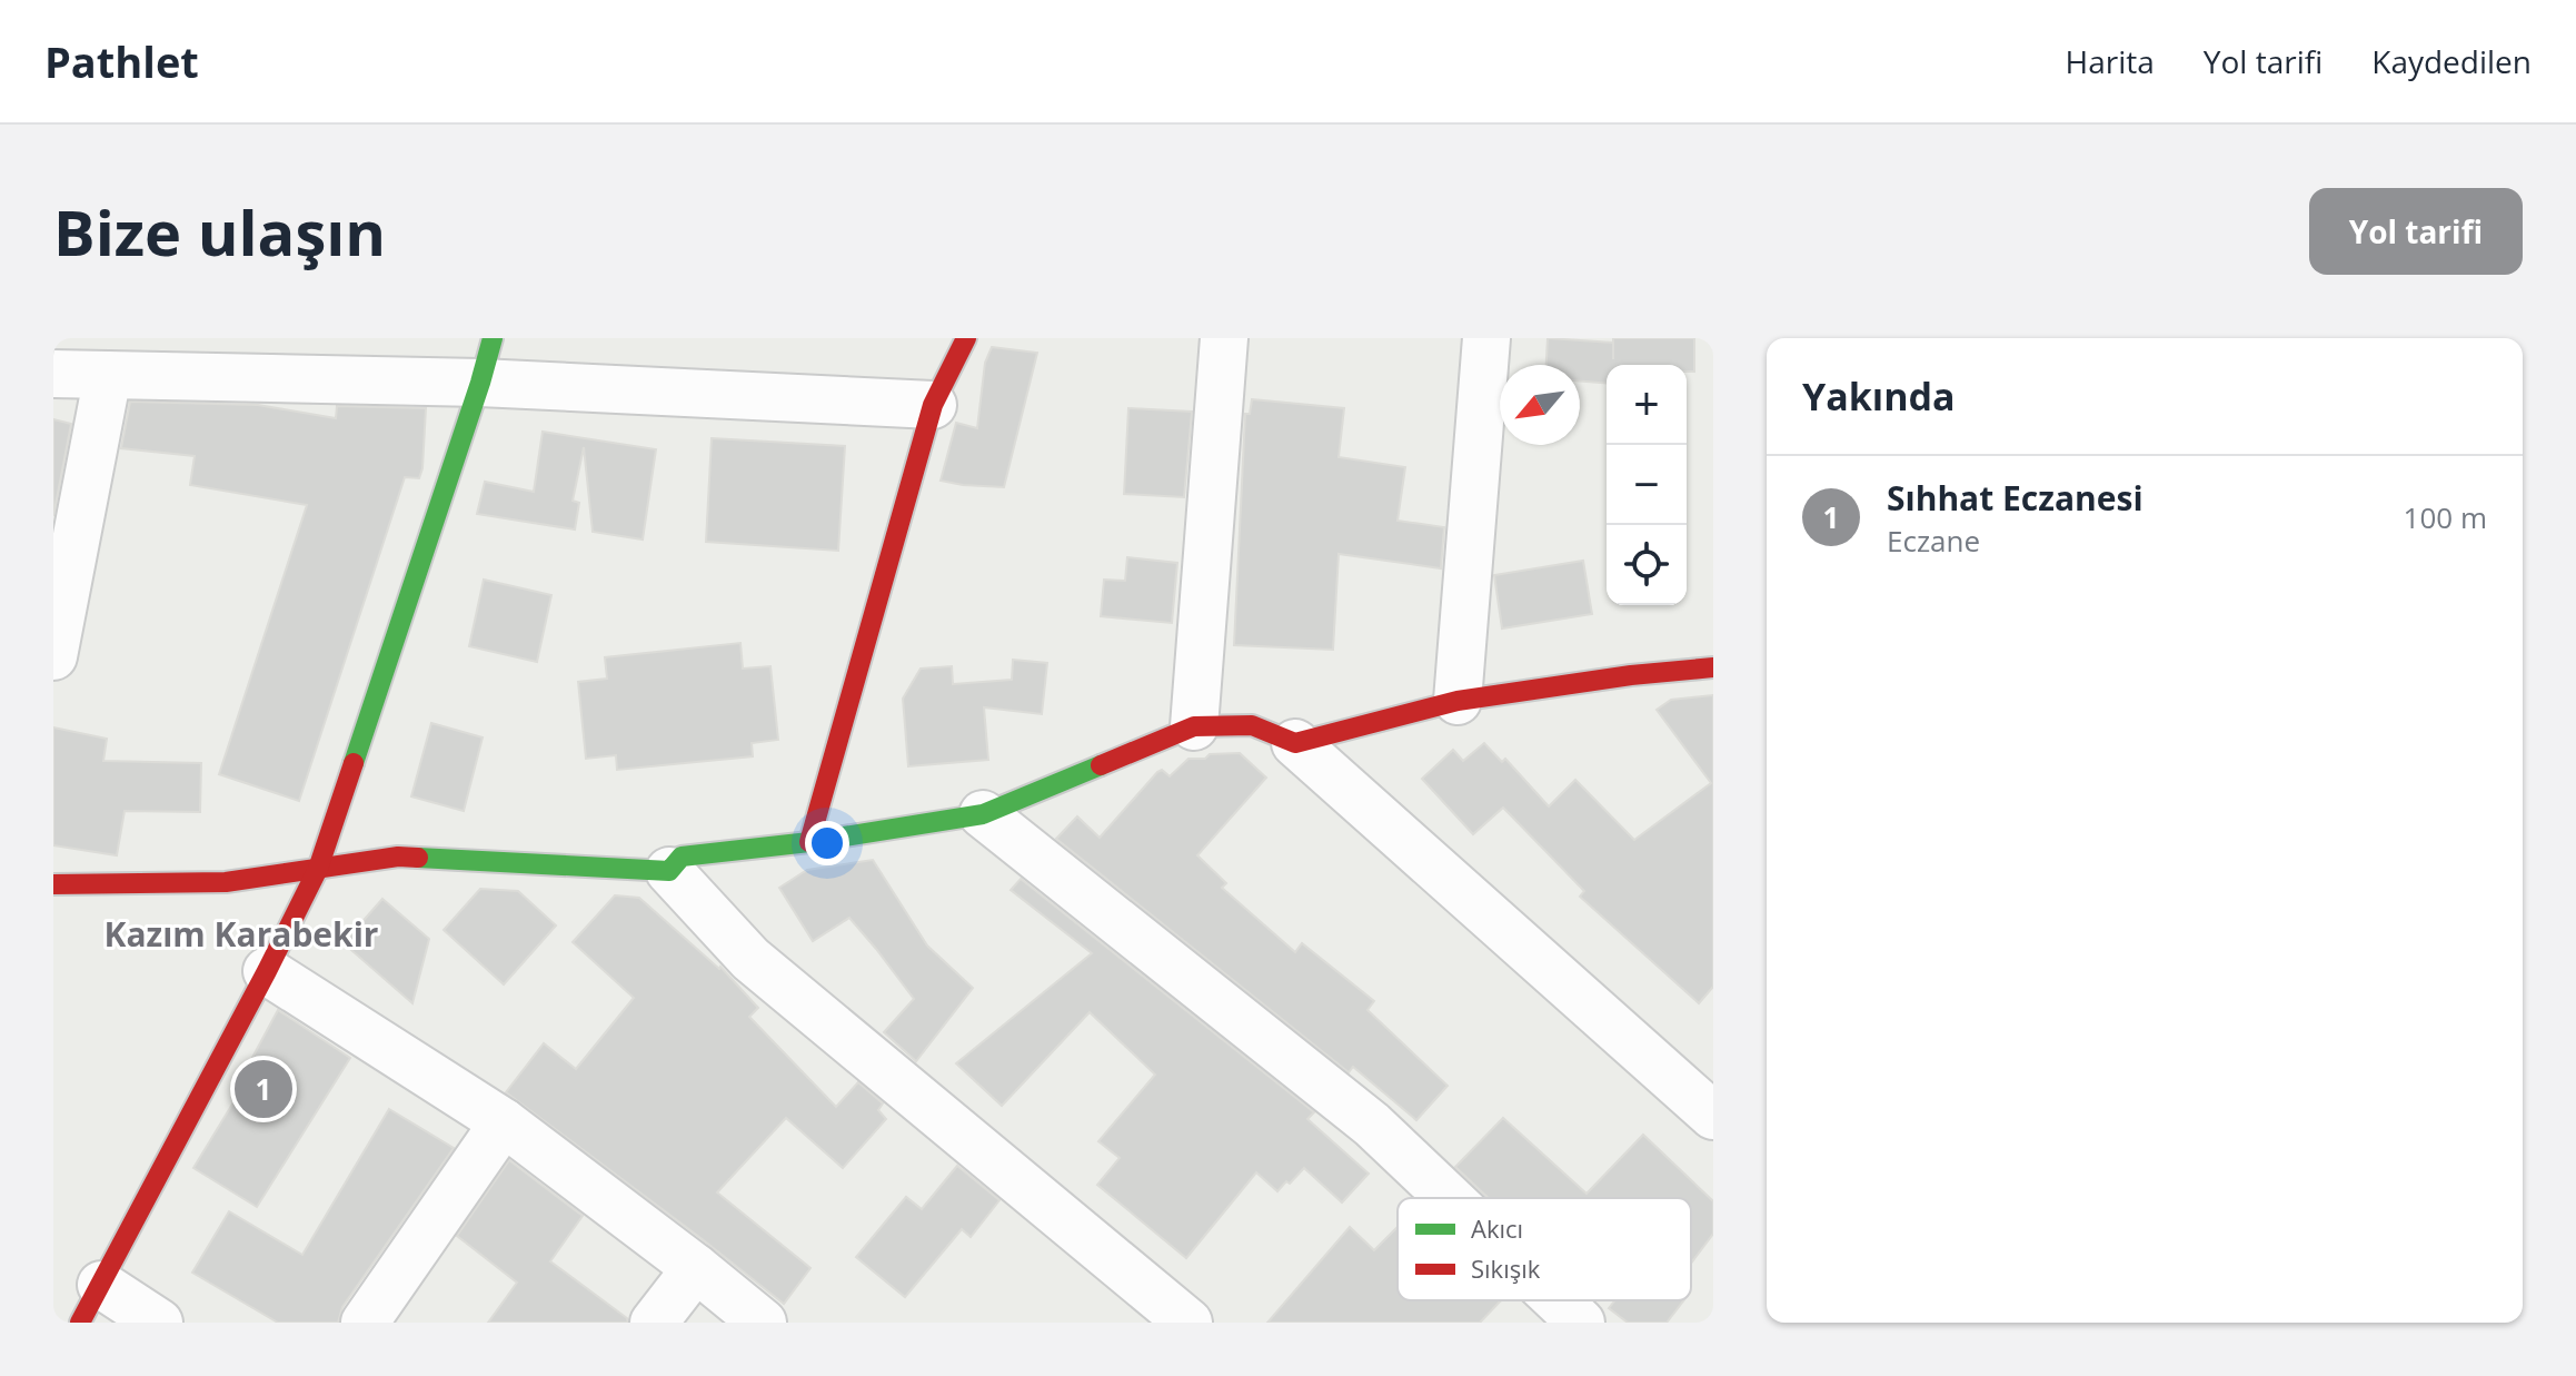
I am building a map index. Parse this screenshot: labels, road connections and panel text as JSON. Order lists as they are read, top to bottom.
{
  "districts": ["Kazım Karabekir"],
  "legend": ["Akıcı", "Sıkışık"],
  "north": "bottom left",
  "page": {
    "header": "Pathlet",
    "nav": ["Harita", "Yol tarifi", "Kaydedilen"],
    "buttons": "Yol tarifi",
    "title": "Bize ulaşın",
    "heading": "Yakında",
    "map_buttons": ["+", "−"],
    "list": [
      {
        "mark": "1",
        "name": "Sıhhat Eczanesi",
        "note": "Eczane",
        "value": "100 m"
      }
    ],
    "pins": "1"
  }
}
